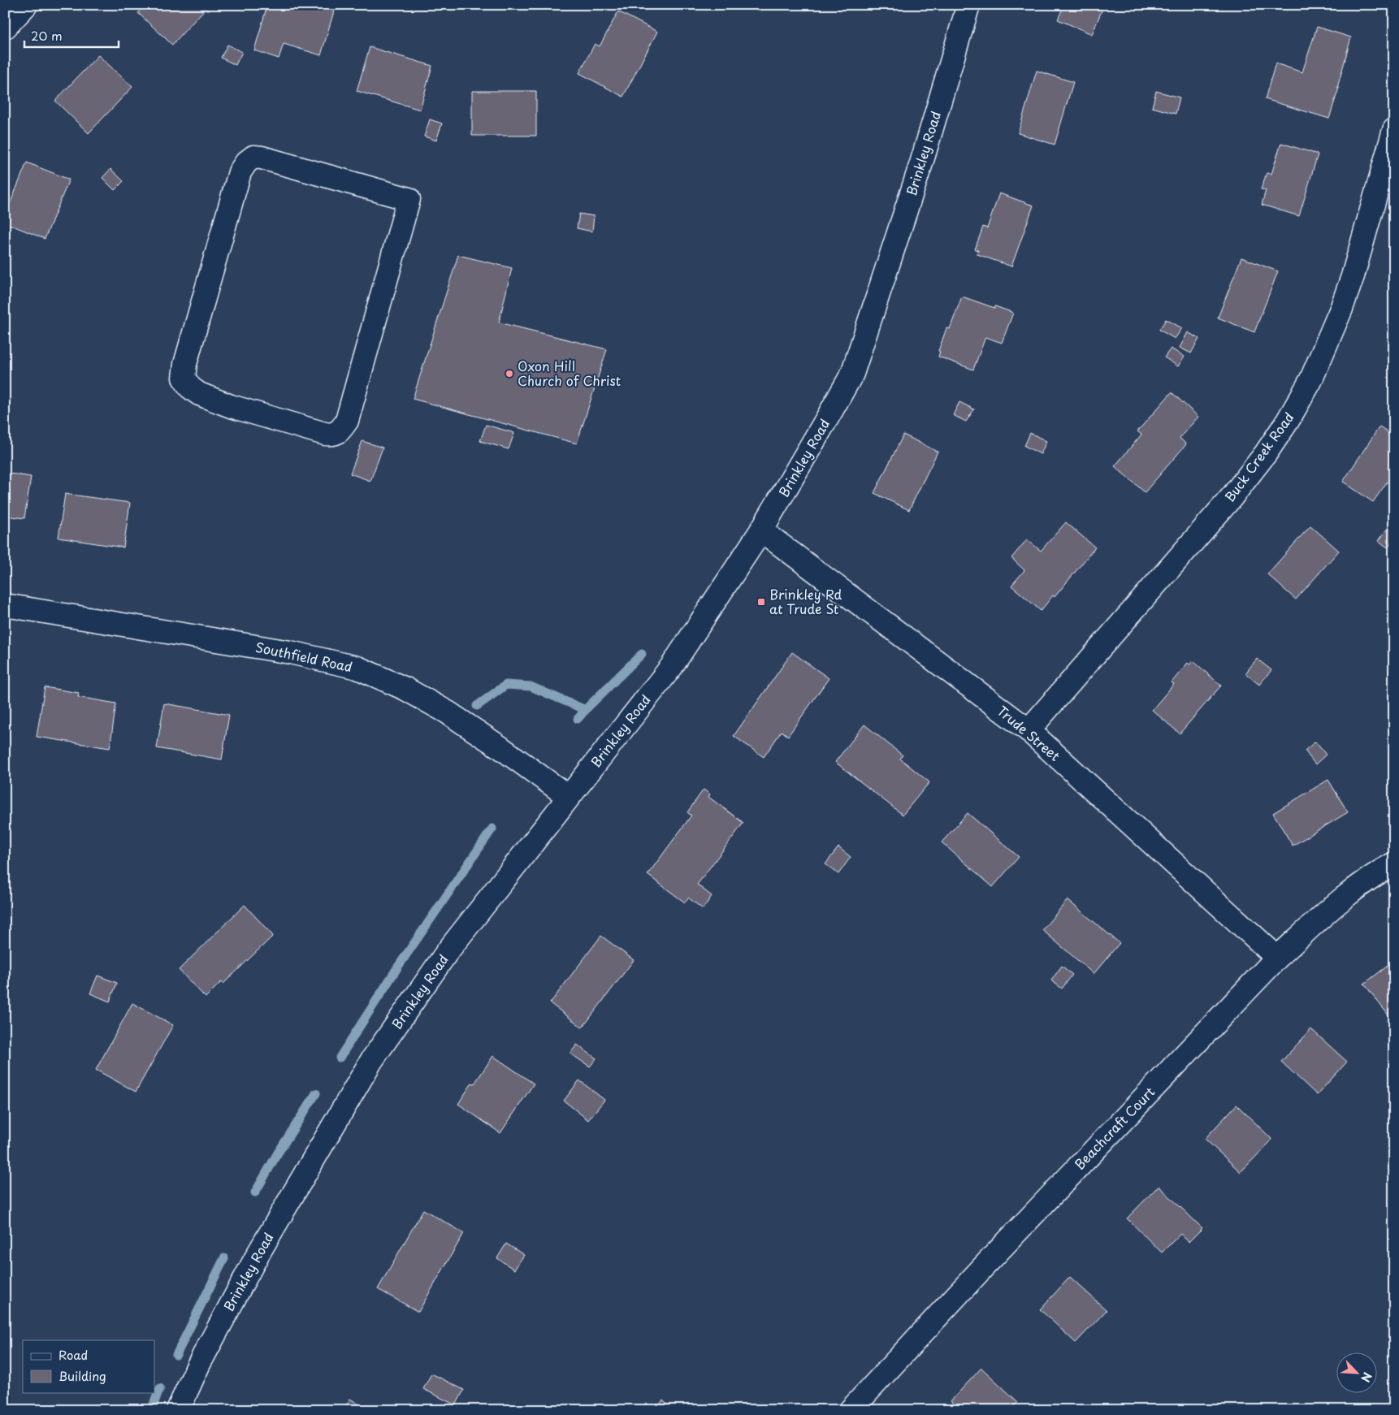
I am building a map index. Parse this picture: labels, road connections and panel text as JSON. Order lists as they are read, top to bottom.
{
  "streets": {
    "street": [
      "Brinkley Road",
      "Buck Creek Road",
      "Southfield Road",
      "Trude Street",
      "Beachcraft Court"
    ]
  },
  "crossings": [
    ["Brinkley Road", "Southfield Road"],
    ["Brinkley Road", "Trude Street"],
    ["Buck Creek Road", "Trude Street"],
    ["Trude Street", "Beachcraft Court"]
  ],
  "places": {
    "other": ["Oxon Hill Church of Christ"],
    "transit": ["Brinkley Rd at Trude St"]
  },
  "legend": ["Road", "Building"],
  "scale_bar": "20 m",
  "north": "bottom right"
}
